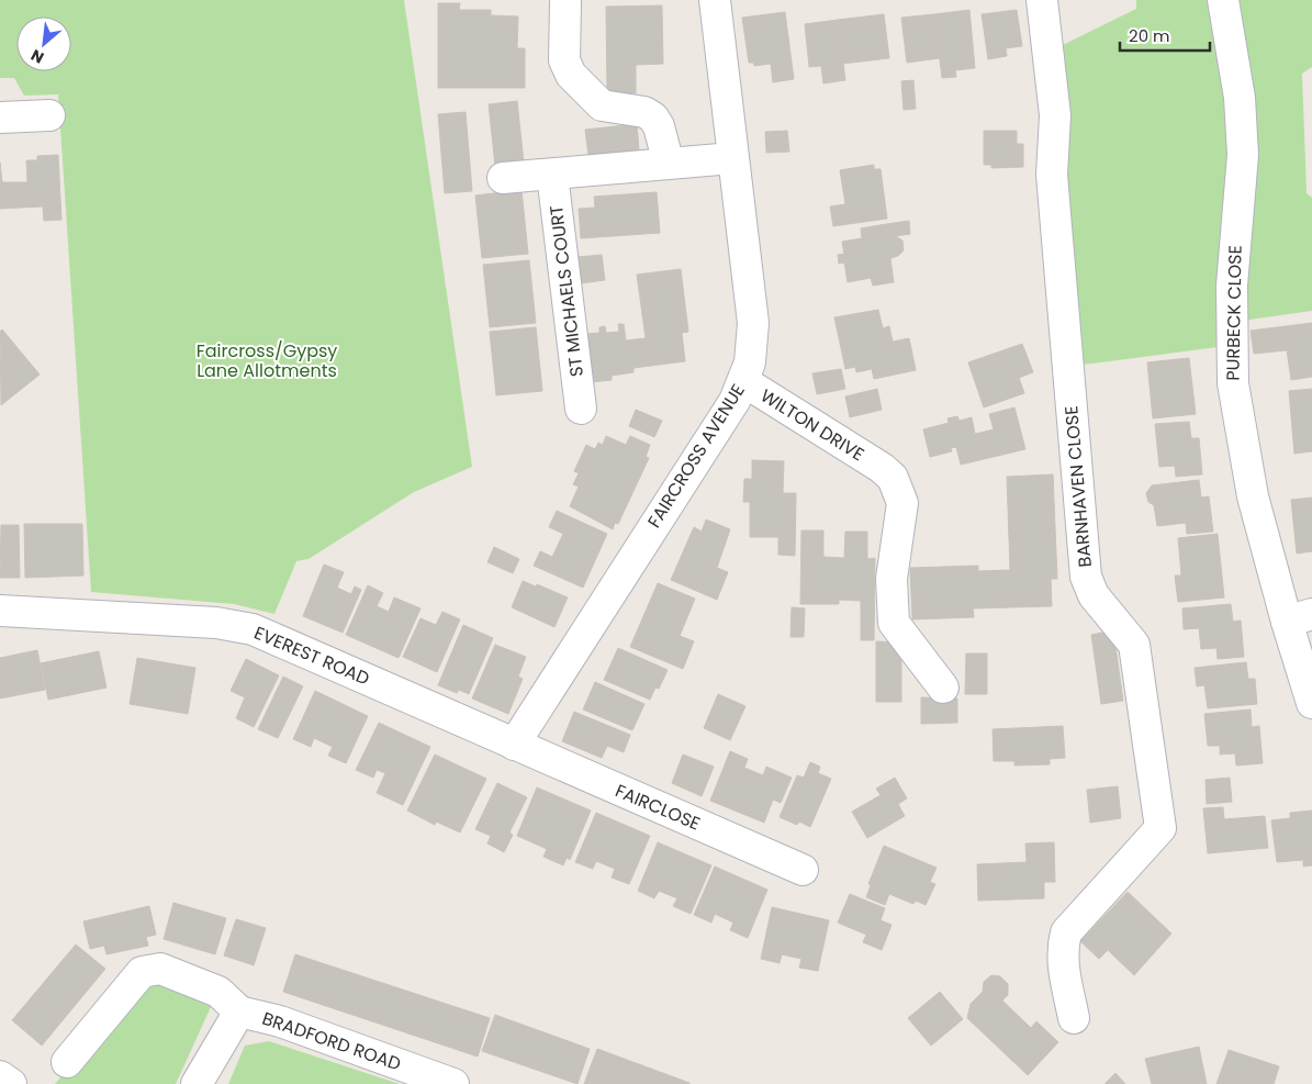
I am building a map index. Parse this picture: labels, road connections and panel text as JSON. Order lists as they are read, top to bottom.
{
  "streets": {
    "street": [
      "ST MICHAELS COURT",
      "PURBECK CLOSE",
      "WILTON DRIVE",
      "FAIRCROSS AVENUE",
      "BARNHAVEN CLOSE",
      "EVEREST ROAD",
      "FAIRCLOSE",
      "BRADFORD ROAD"
    ]
  },
  "crossings": [
    ["WILTON DRIVE", "FAIRCROSS AVENUE"],
    ["FAIRCROSS AVENUE", "EVEREST ROAD"],
    ["FAIRCROSS AVENUE", "FAIRCLOSE"],
    ["EVEREST ROAD", "FAIRCLOSE"]
  ],
  "parks": ["Faircross/Gypsy Lane Allotments"],
  "scale_bar": "20 m",
  "north": "bottom left"
}
